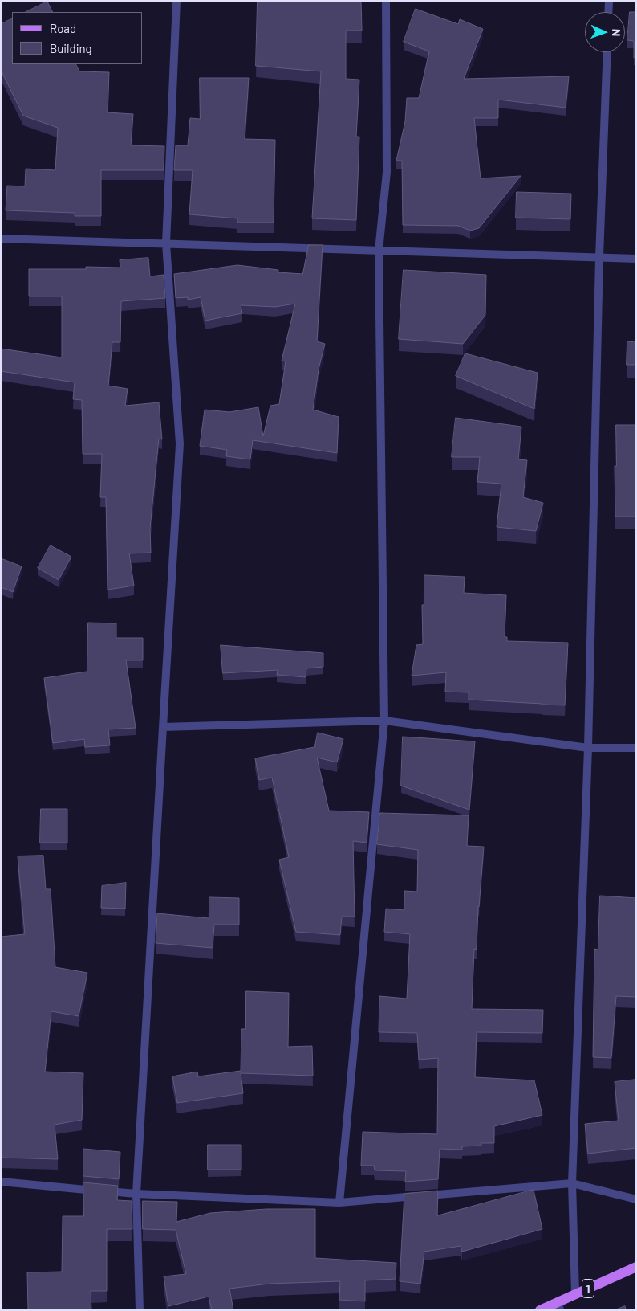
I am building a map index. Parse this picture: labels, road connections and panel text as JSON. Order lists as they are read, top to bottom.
{
  "streets": {
    "main road": ["1"]
  },
  "legend": ["Road", "Building"],
  "north": "right"
}
